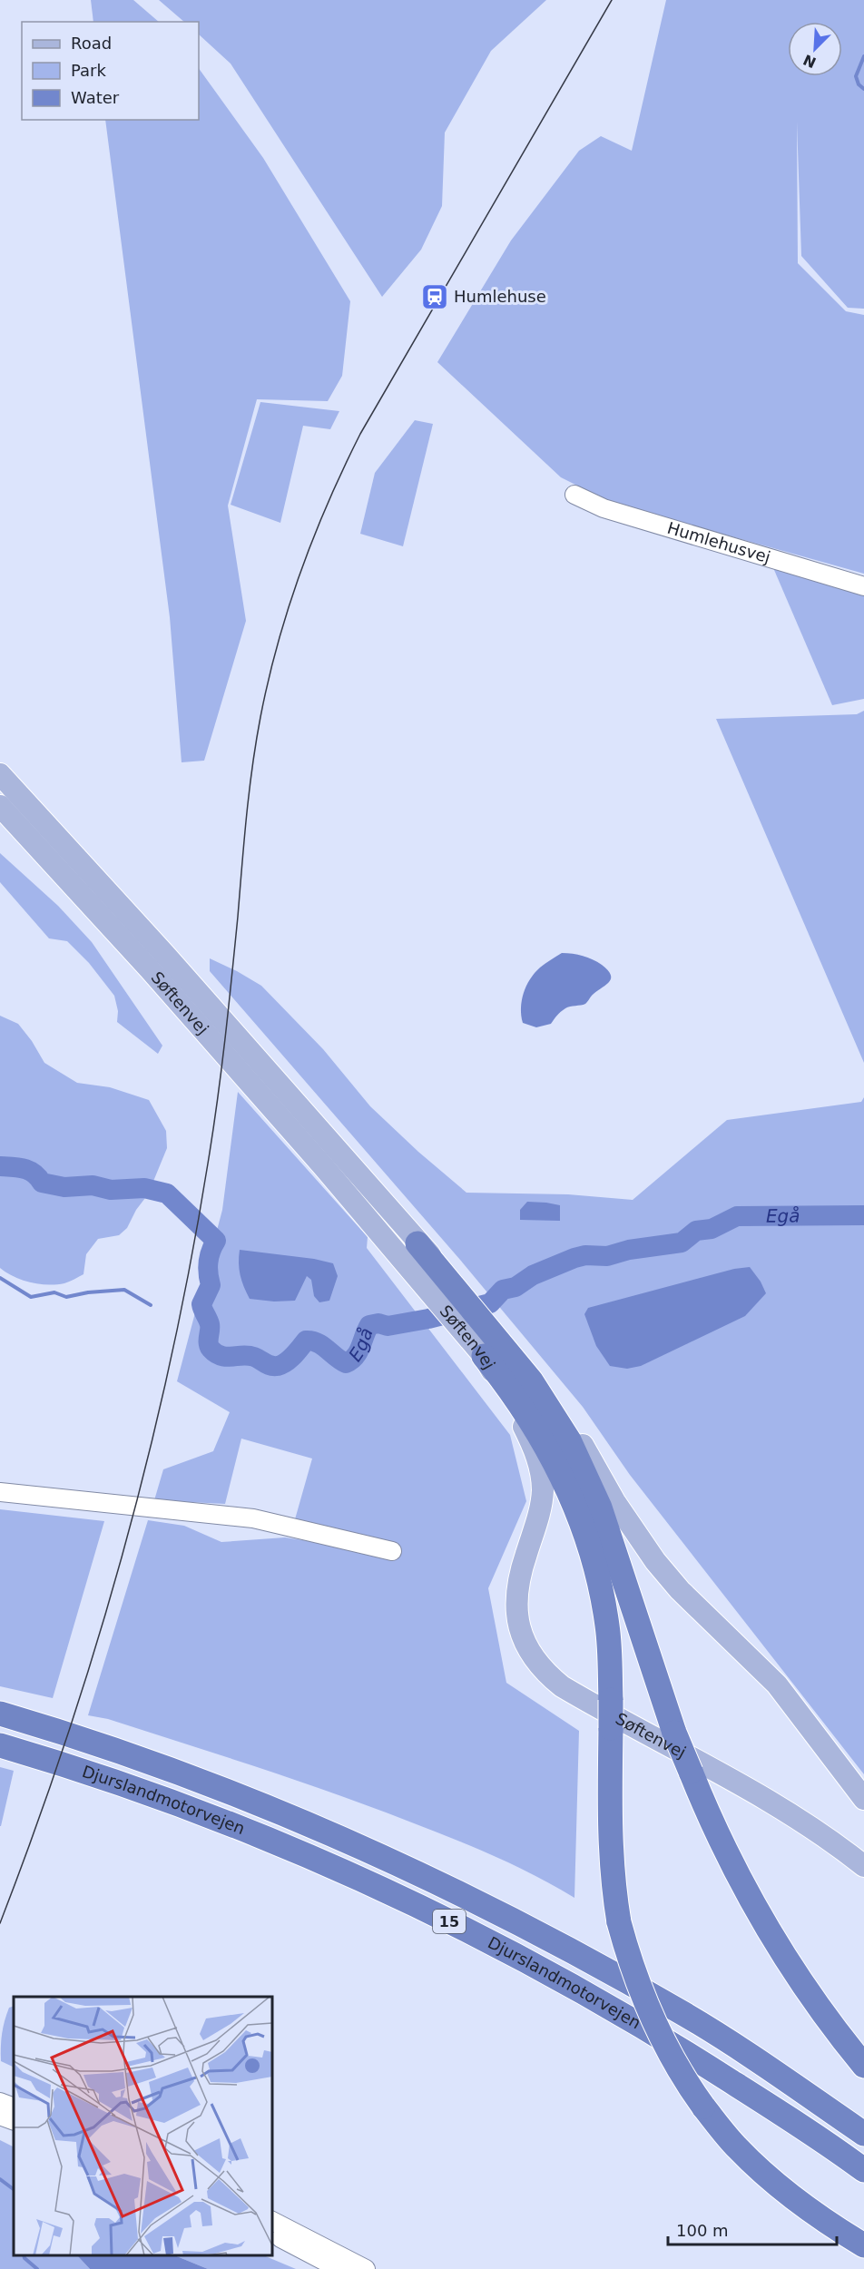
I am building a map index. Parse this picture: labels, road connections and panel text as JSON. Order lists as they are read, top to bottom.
{
  "streets": {
    "highway": ["Djurslandmotorvejen", "15"],
    "main road": ["Søftenvej"],
    "street": ["Humlehusvej"]
  },
  "water": ["Egå"],
  "places": {
    "station": ["Humlehuse"]
  },
  "legend": ["Road", "Park", "Water"],
  "scale_bar": "100 m",
  "north": "bottom left"
}
